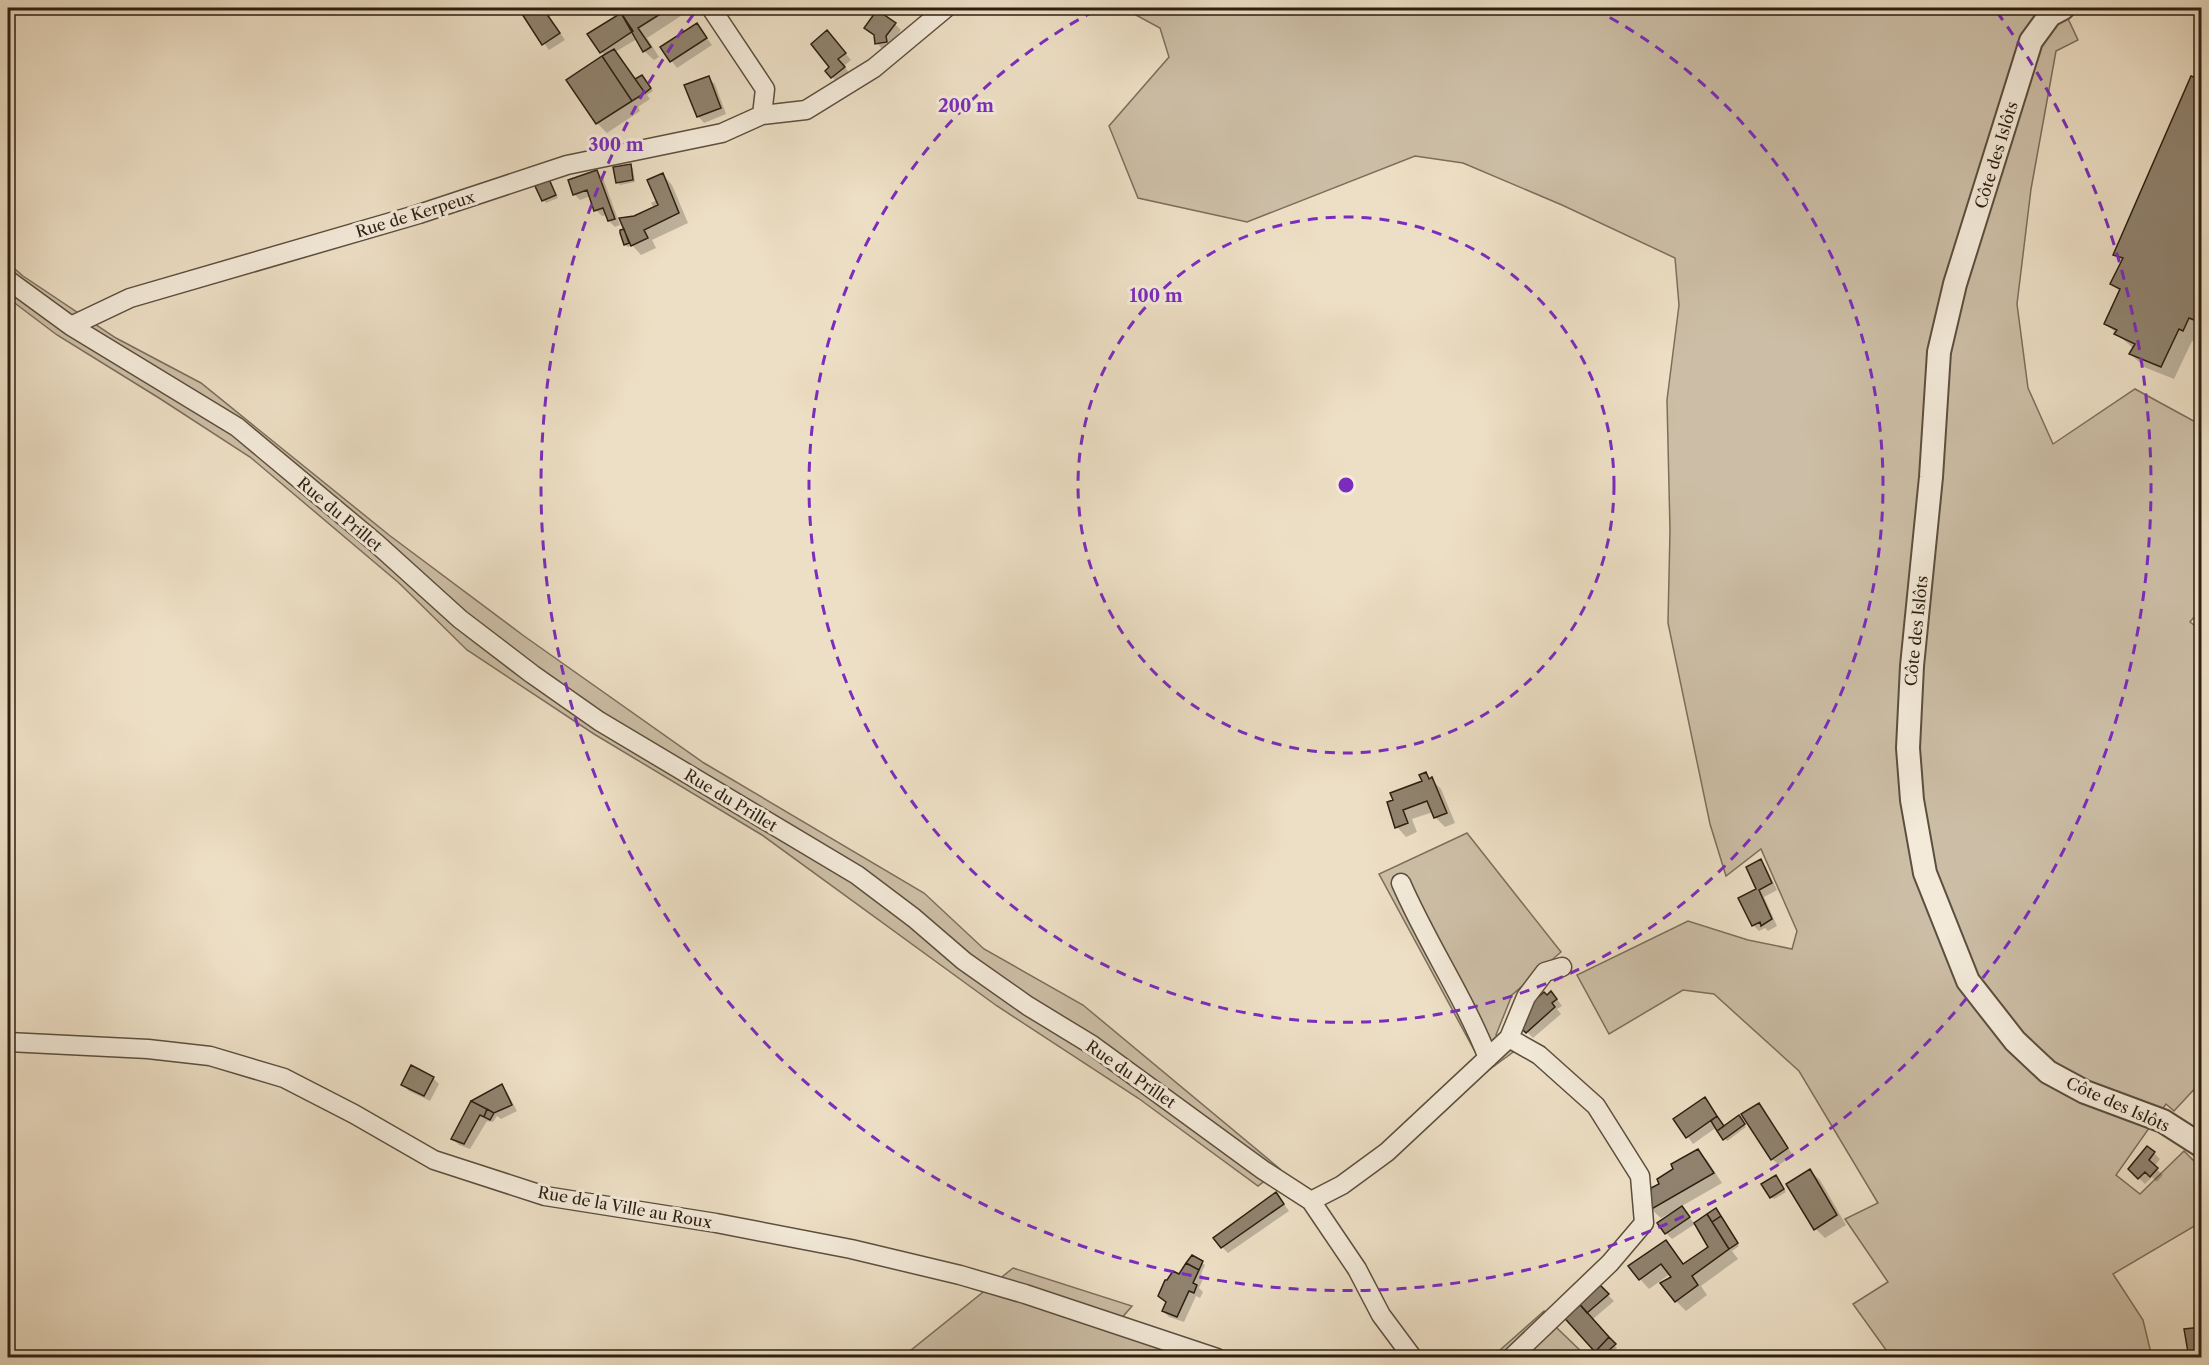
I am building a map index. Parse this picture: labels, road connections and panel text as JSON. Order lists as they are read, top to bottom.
{
  "streets": {
    "street": [
      "Côte des Islôts",
      "Rue de Kerpeux",
      "Rue du Prillet",
      "Rue de la Ville au Roux"
    ]
  },
  "crossings": [
    ["Rue de Kerpeux", "Rue du Prillet"]
  ],
  "rings": ["200 m", "300 m", "100 m"]
}
